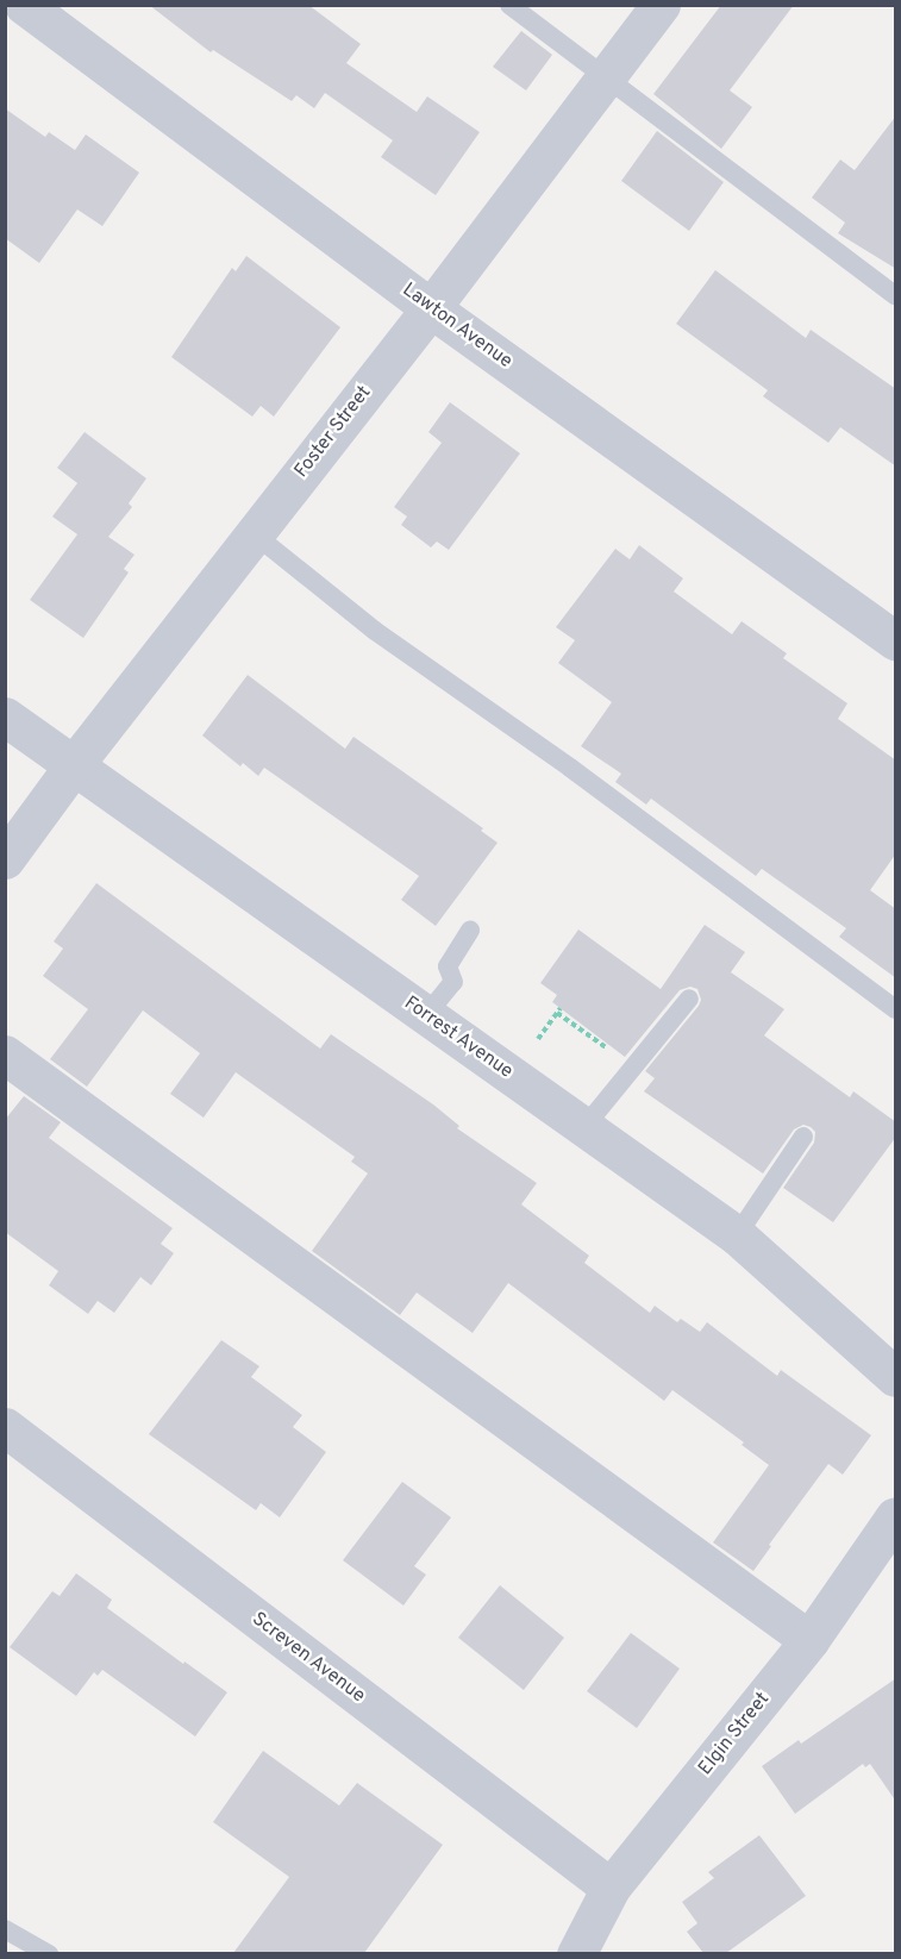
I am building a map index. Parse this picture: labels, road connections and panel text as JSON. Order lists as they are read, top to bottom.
{
  "streets": {
    "street": [
      "Lawton Avenue",
      "Foster Street",
      "Forrest Avenue",
      "Screven Avenue",
      "Elgin Street"
    ]
  },
  "crossings": [
    ["Lawton Avenue", "Foster Street"],
    ["Foster Street", "Forrest Avenue"],
    ["Screven Avenue", "Elgin Street"]
  ]
}
